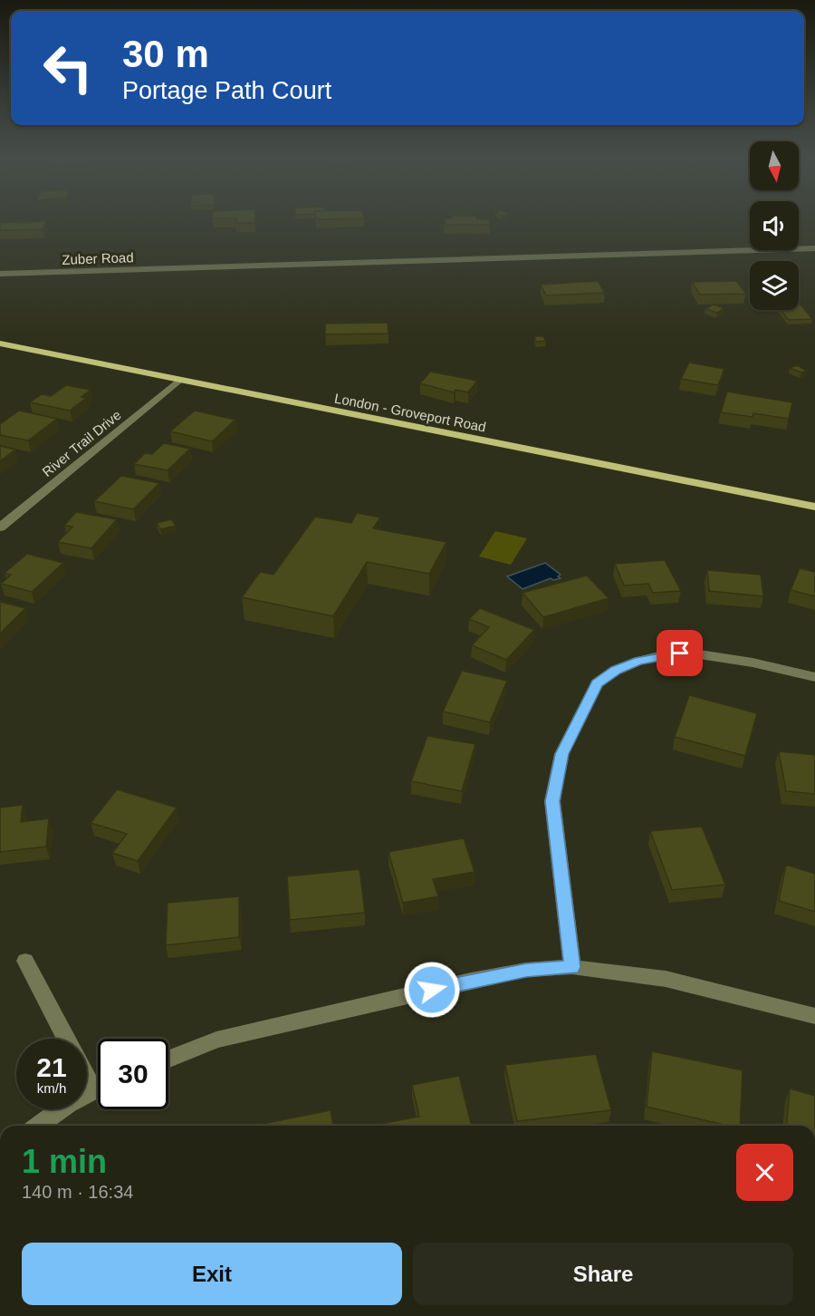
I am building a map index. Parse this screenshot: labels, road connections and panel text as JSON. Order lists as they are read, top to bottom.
{
  "streets": {
    "main road": ["London - Groveport Road"],
    "street": ["Zuber Road", "River Trail Drive"]
  },
  "crossings": [
    ["London - Groveport Road", "River Trail Drive"]
  ],
  "north": "bottom",
  "page": {
    "turn": ["30 m", "Portage Path Court"],
    "speed": "21 km/h",
    "limit": "30",
    "heading": ["1 min", "140 m · 16:34"],
    "buttons": ["Exit", "Share"]
  }
}
